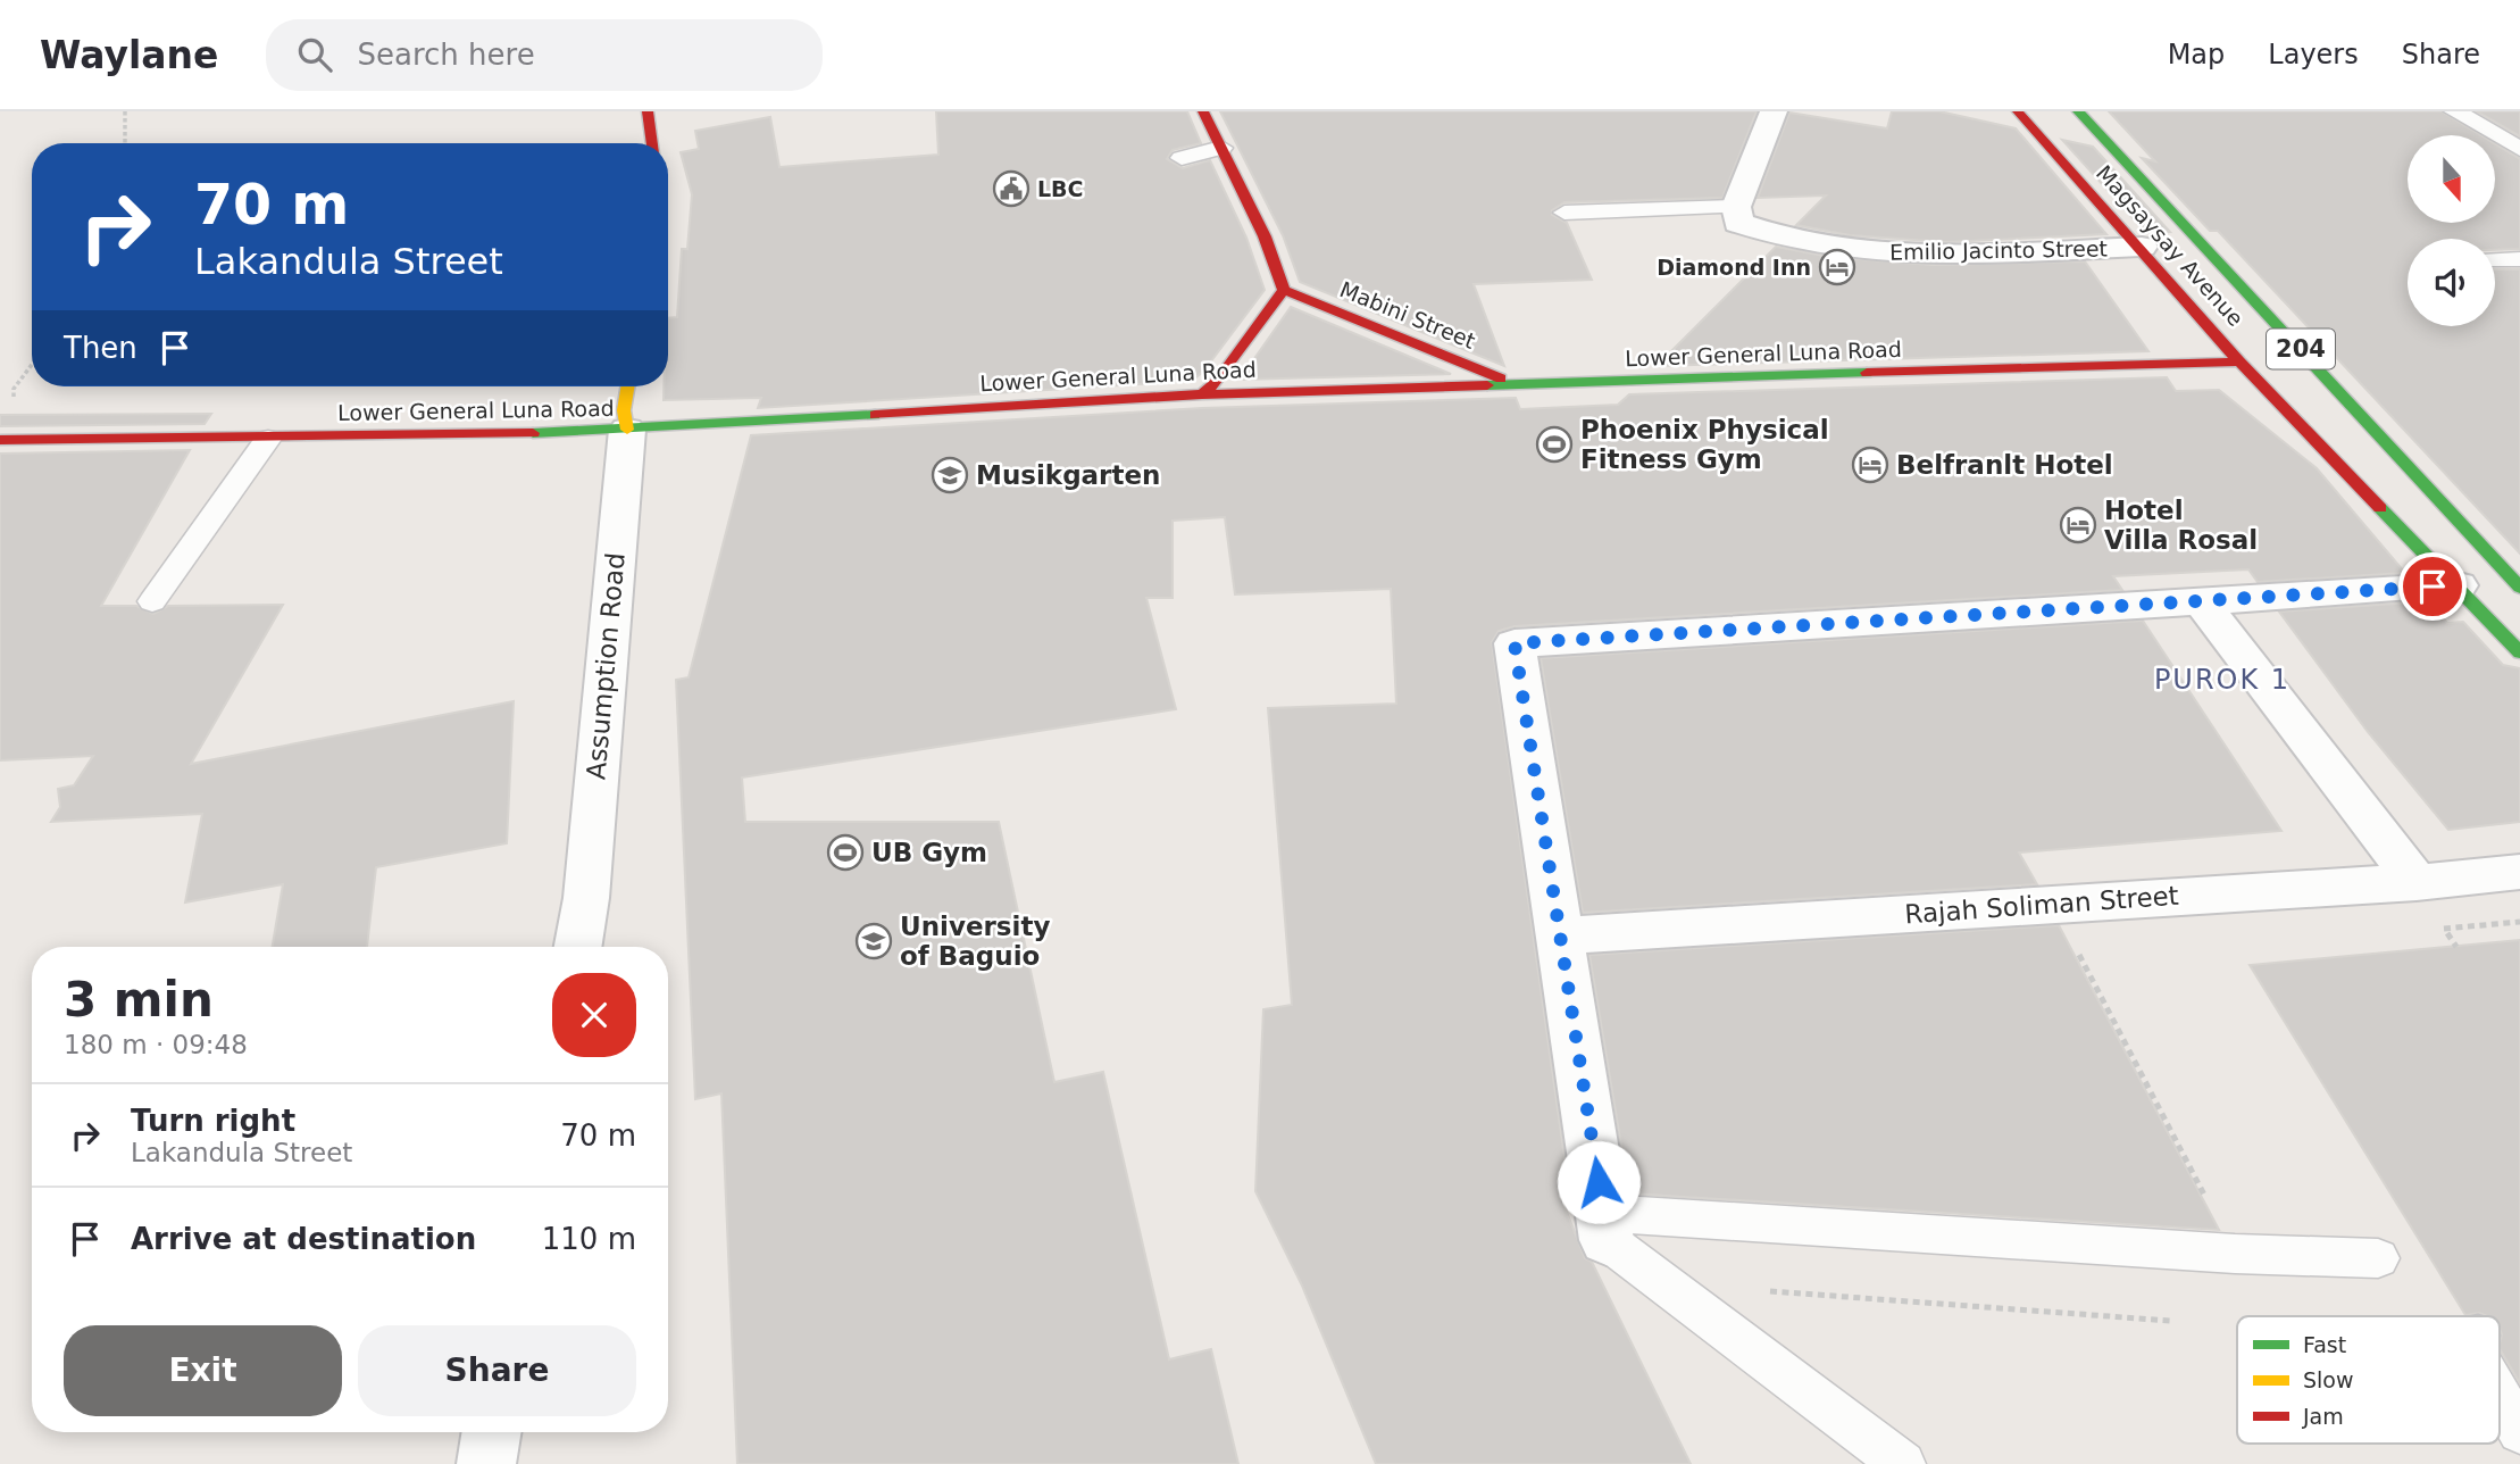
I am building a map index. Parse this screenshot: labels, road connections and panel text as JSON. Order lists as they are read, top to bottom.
{
  "streets": {
    "main road": [
      "Magsaysay Avenue",
      "Mabini Street",
      "204",
      "Lower General Luna Road",
      "Assumption Road"
    ],
    "street": ["Emilio Jacinto Street", "Rajah Soliman Street"]
  },
  "crossings": [
    ["Magsaysay Avenue", "Emilio Jacinto Street"],
    ["Magsaysay Avenue", "Lower General Luna Road"],
    ["Mabini Street", "Lower General Luna Road"],
    ["Lower General Luna Road", "Assumption Road"]
  ],
  "districts": ["PUROK 1"],
  "places": {
    "public building": ["LBC"],
    "hotel": ["Diamond Inn", "Belfranlt Hotel", "Hotel Villa Rosal"],
    "sports": ["Phoenix Physical Fitness Gym", "UB Gym"],
    "school or university": ["Musikgarten", "University of Baguio"]
  },
  "legend": ["Fast", "Slow", "Jam"],
  "north": "bottom",
  "page": {
    "header": "Waylane",
    "search": "Search here",
    "nav": ["Map", "Layers", "Share"],
    "turn": ["70 m", "Lakandula Street"],
    "then": "Then",
    "heading": ["3 min", "180 m · 09:48"],
    "list": [
      {
        "name": "Turn right",
        "note": "Lakandula Street",
        "value": "70 m"
      },
      {
        "name": "Arrive at destination",
        "value": "110 m"
      }
    ],
    "buttons": ["Exit", "Share"]
  }
}
